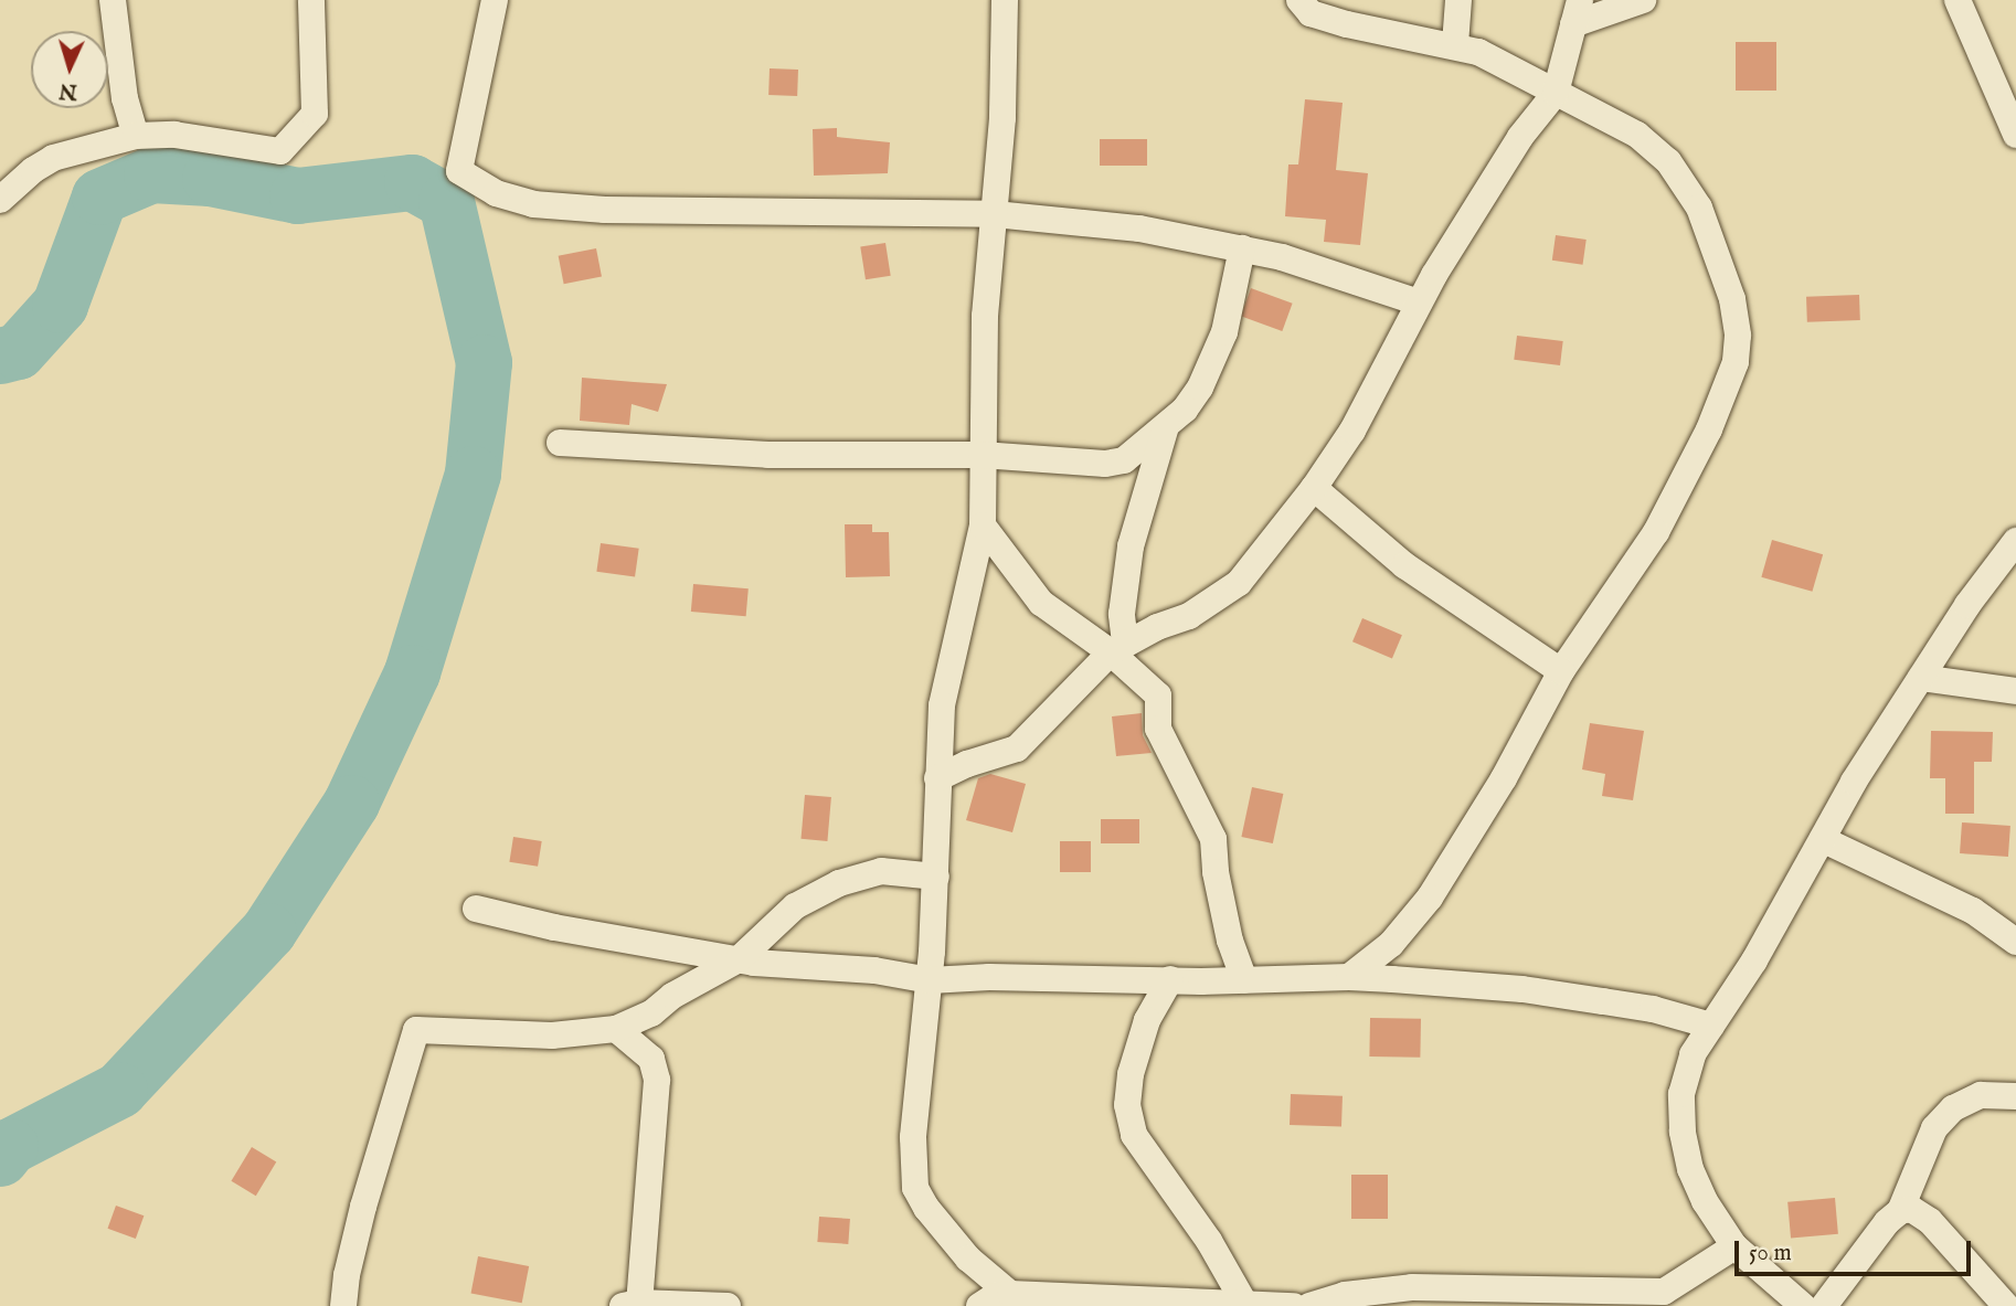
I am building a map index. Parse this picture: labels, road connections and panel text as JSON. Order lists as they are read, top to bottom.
{
  "scale_bar": "50 m",
  "north": "bottom"
}
